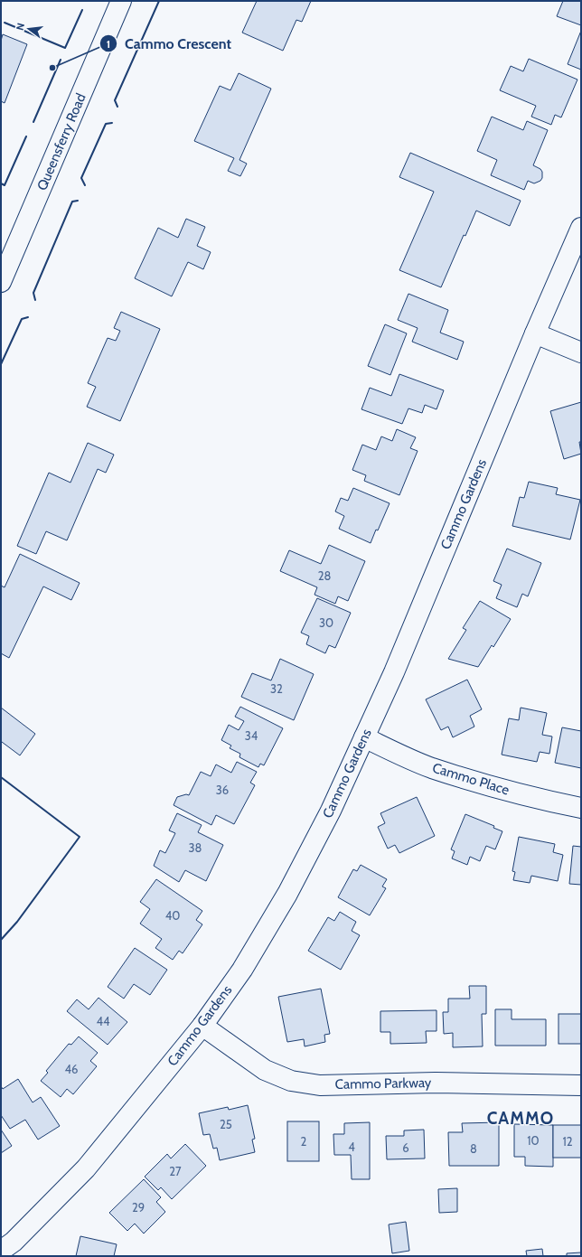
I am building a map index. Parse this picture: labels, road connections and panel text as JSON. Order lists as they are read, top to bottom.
{
  "streets": {
    "street": [
      "Queensferry Road",
      "Cammo Gardens",
      "Cammo Place",
      "Cammo Parkway"
    ]
  },
  "crossings": [
    ["Cammo Gardens", "Cammo Place"],
    ["Cammo Gardens", "Cammo Parkway"]
  ],
  "districts": ["CAMMO"],
  "places": ["Cammo Crescent"],
  "house_numbers": [
    "28",
    "30",
    "32",
    "34",
    "36",
    "38",
    "40",
    "44",
    "46",
    "25",
    "10",
    "2",
    "12",
    "4",
    "6",
    "8",
    "27",
    "29"
  ],
  "north": "left"
}
